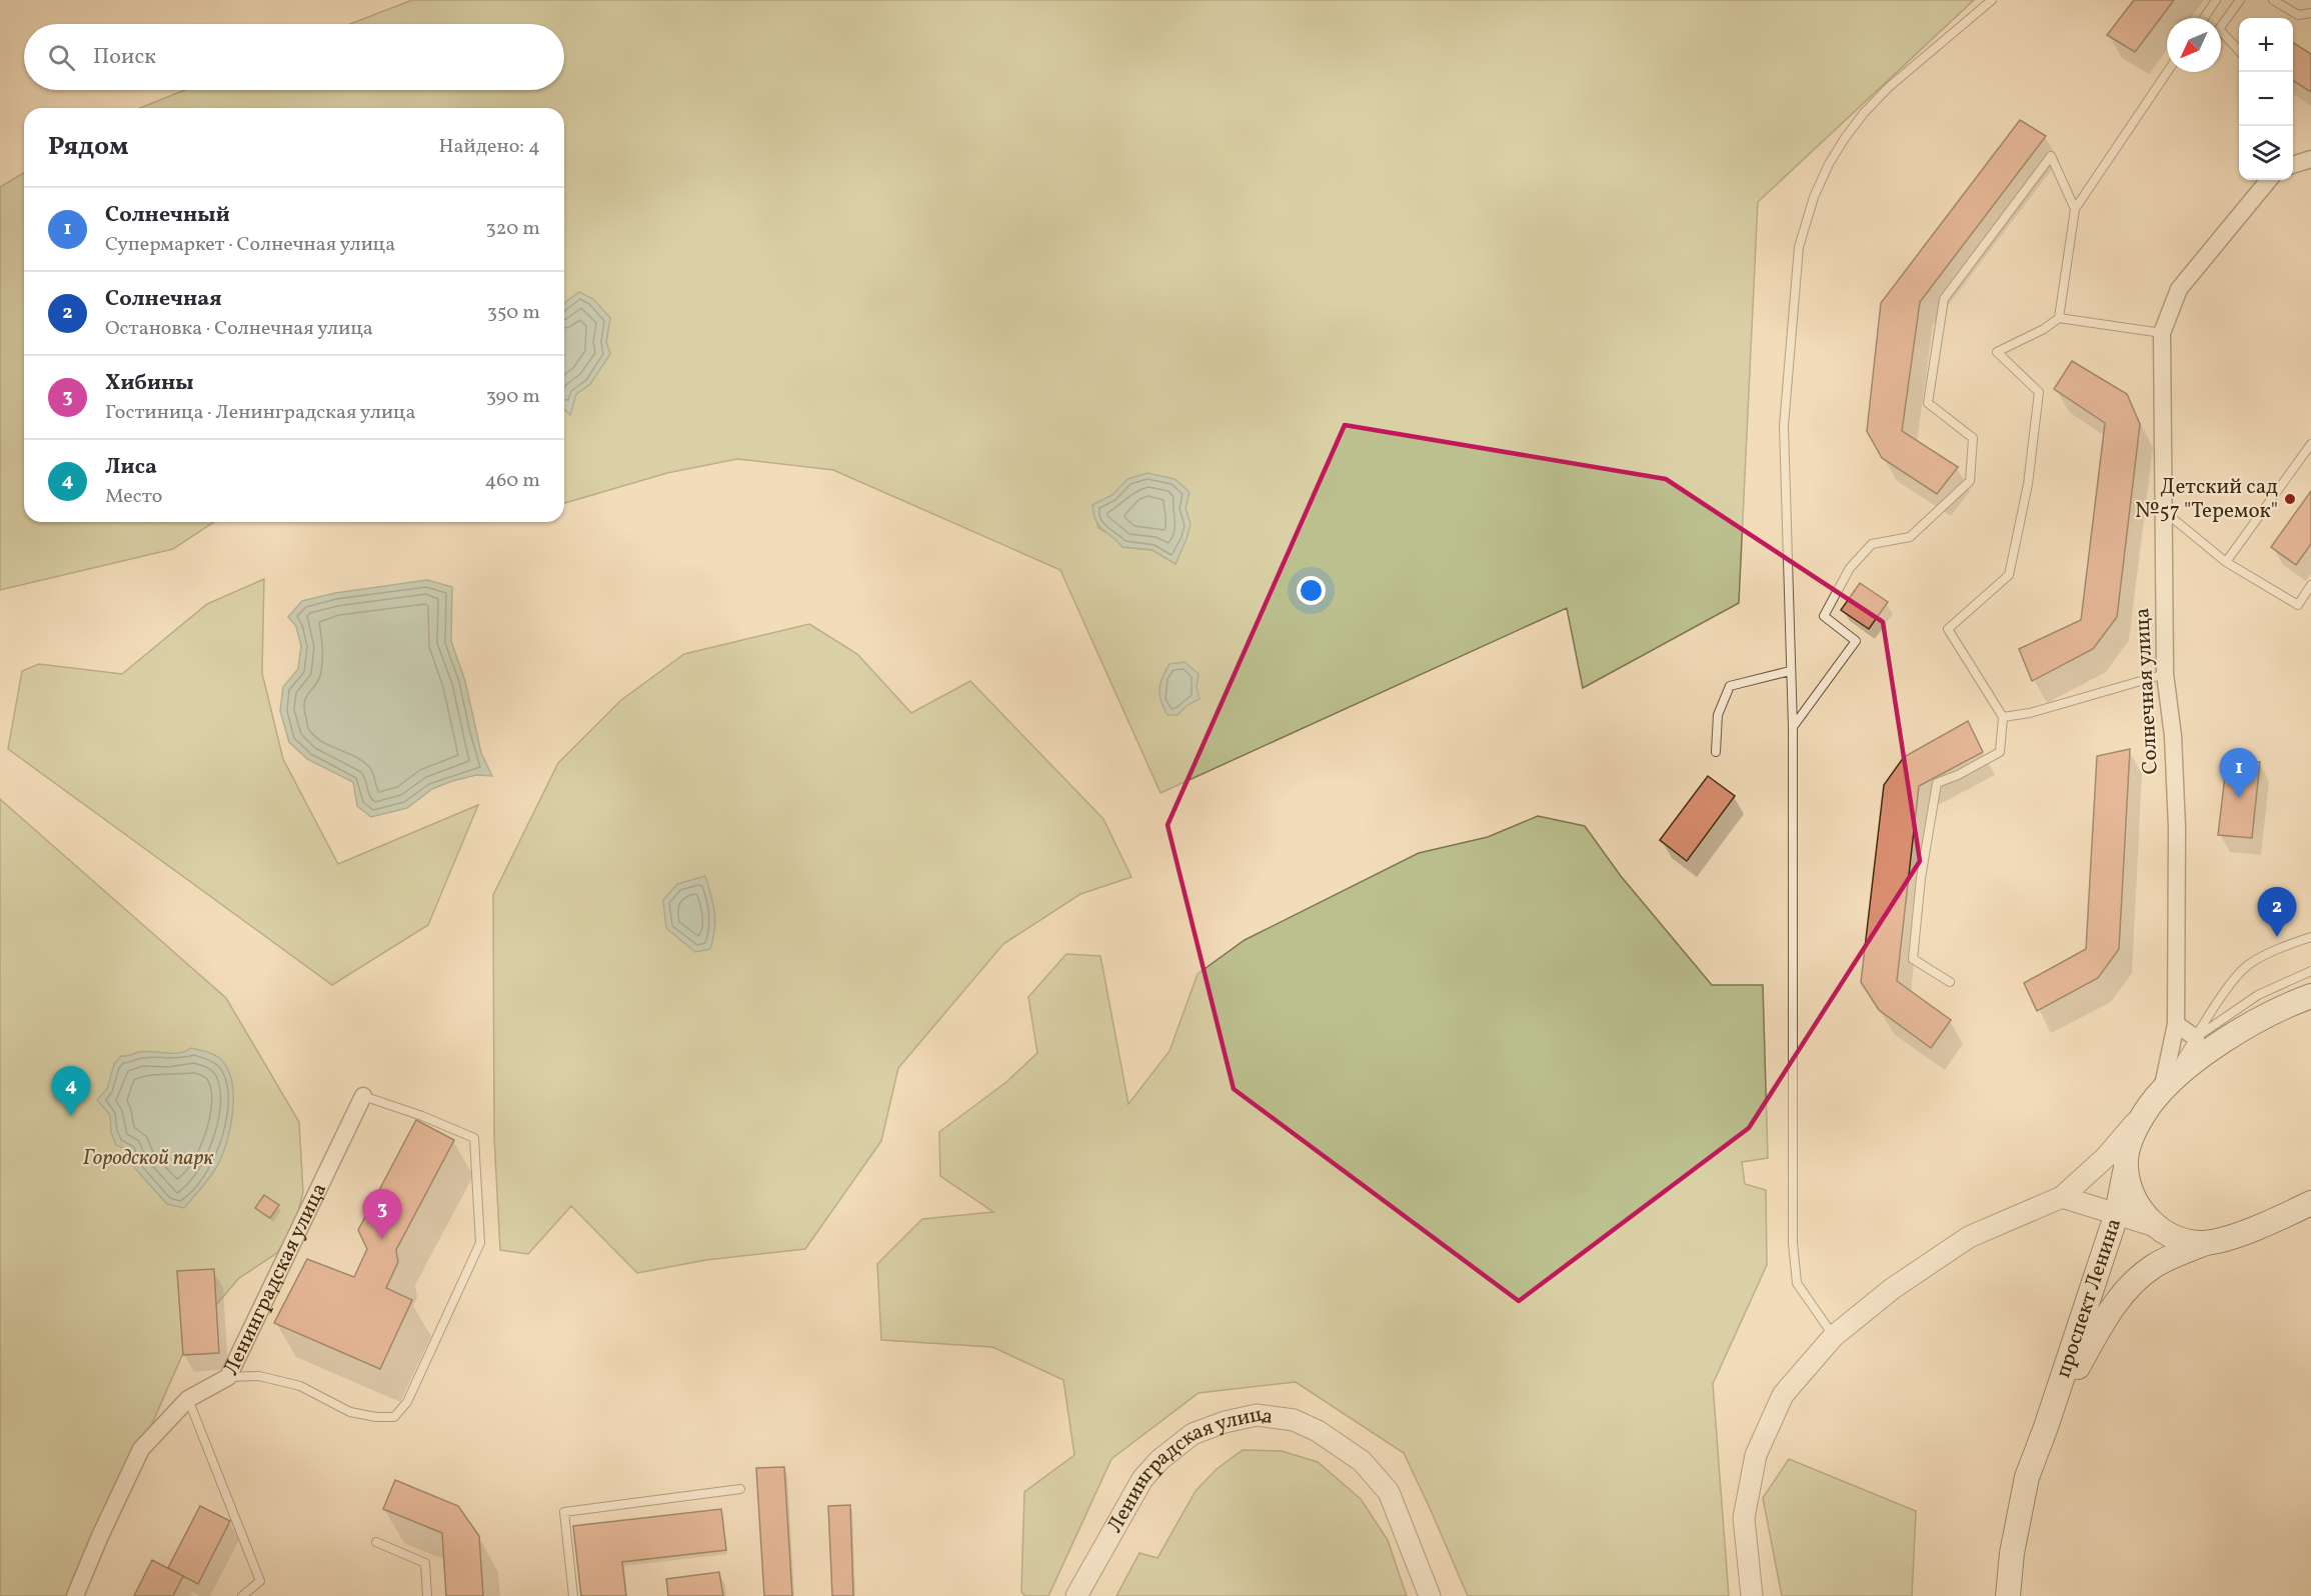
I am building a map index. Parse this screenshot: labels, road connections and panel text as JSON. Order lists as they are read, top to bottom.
{
  "streets": {
    "main road": ["проспект Ленина"],
    "street": ["Солнечная улица", "Ленинградская улица"]
  },
  "crossings": [
    ["Солнечная улица", "проспект Ленина"]
  ],
  "parks": ["Городской парк"],
  "places": ["Детский сад №57 \"Теремок\""],
  "north": "bottom left",
  "page": {
    "map_buttons": ["+", "−"],
    "search": "Поиск",
    "heading": ["Рядом", "Найдено: 4"],
    "list": [
      {
        "mark": "1",
        "name": "Солнечный",
        "note": "Супермаркет · Солнечная улица",
        "value": "320 m"
      },
      {
        "mark": "2",
        "name": "Солнечная",
        "note": "Остановка · Солнечная улица",
        "value": "350 m"
      },
      {
        "mark": "3",
        "name": "Хибины",
        "note": "Гостиница · Ленинградская улица",
        "value": "390 m"
      },
      {
        "mark": "4",
        "name": "Лиса",
        "note": "Место",
        "value": "460 m"
      }
    ],
    "pins": [
      "1",
      "2",
      "4",
      "3"
    ]
  }
}
